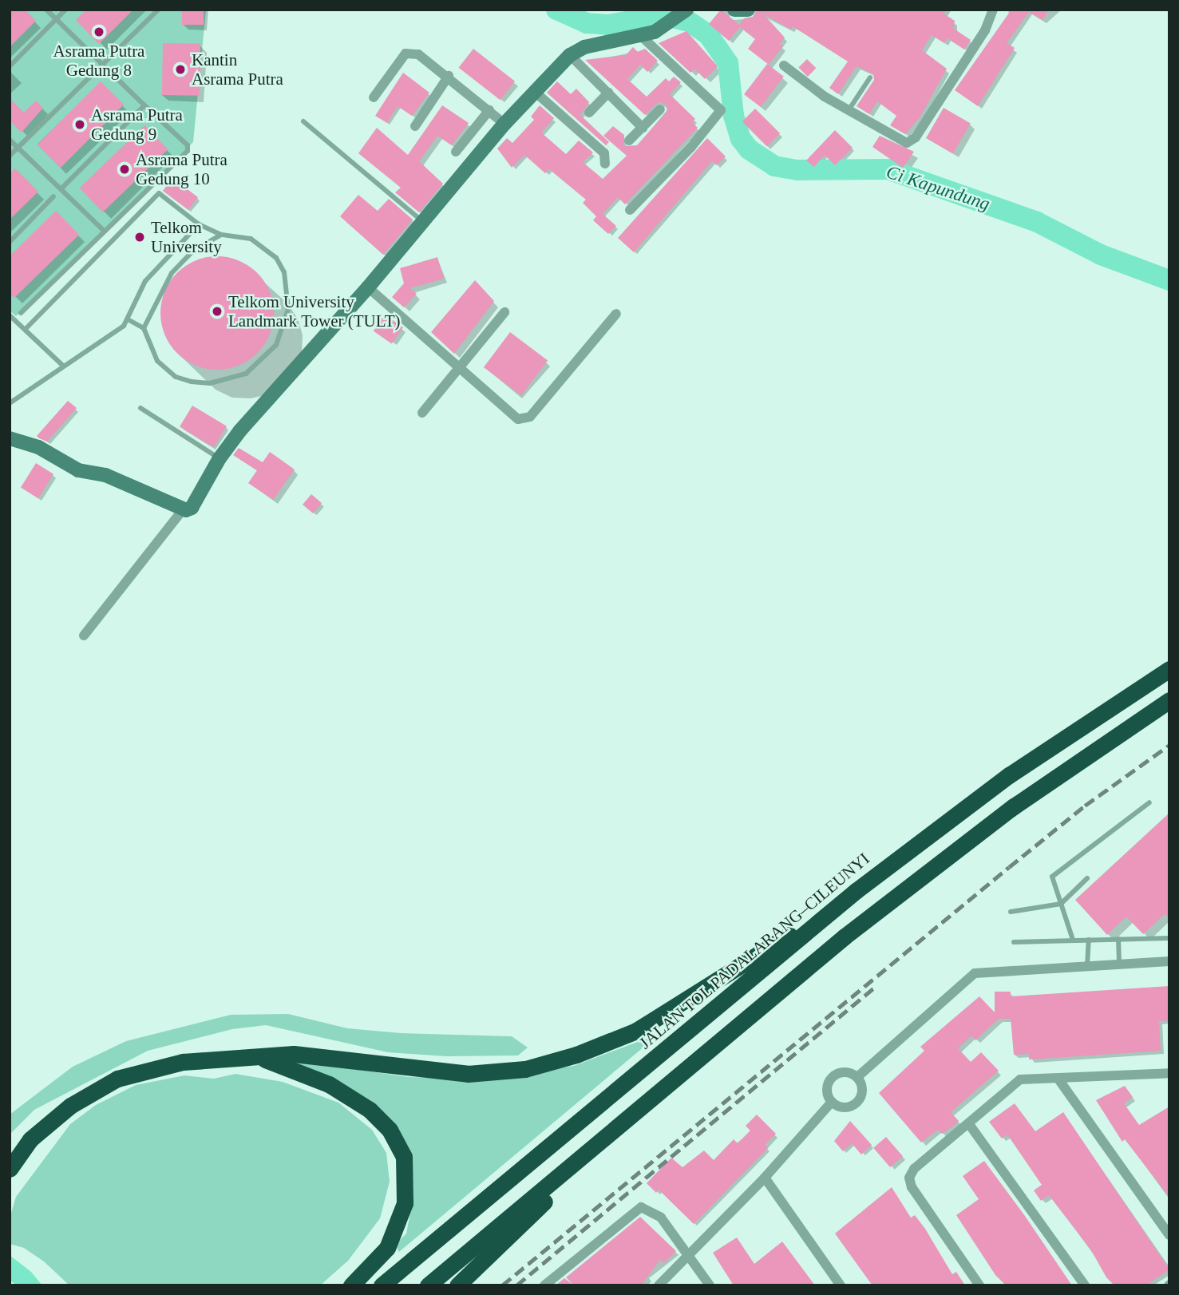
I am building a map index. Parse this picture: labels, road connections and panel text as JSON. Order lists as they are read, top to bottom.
{
  "streets": {
    "highway": ["JALAN TOL PADALARANG–CILEUNYI"]
  },
  "water": ["Ci Kapundung"],
  "places": [
    "Asrama Putra Gedung 8",
    "Kantin Asrama Putra",
    "Asrama Putra Gedung 9",
    "Asrama Putra Gedung 10",
    "Telkom University",
    "Telkom University Landmark Tower (TULT)"
  ]
}
